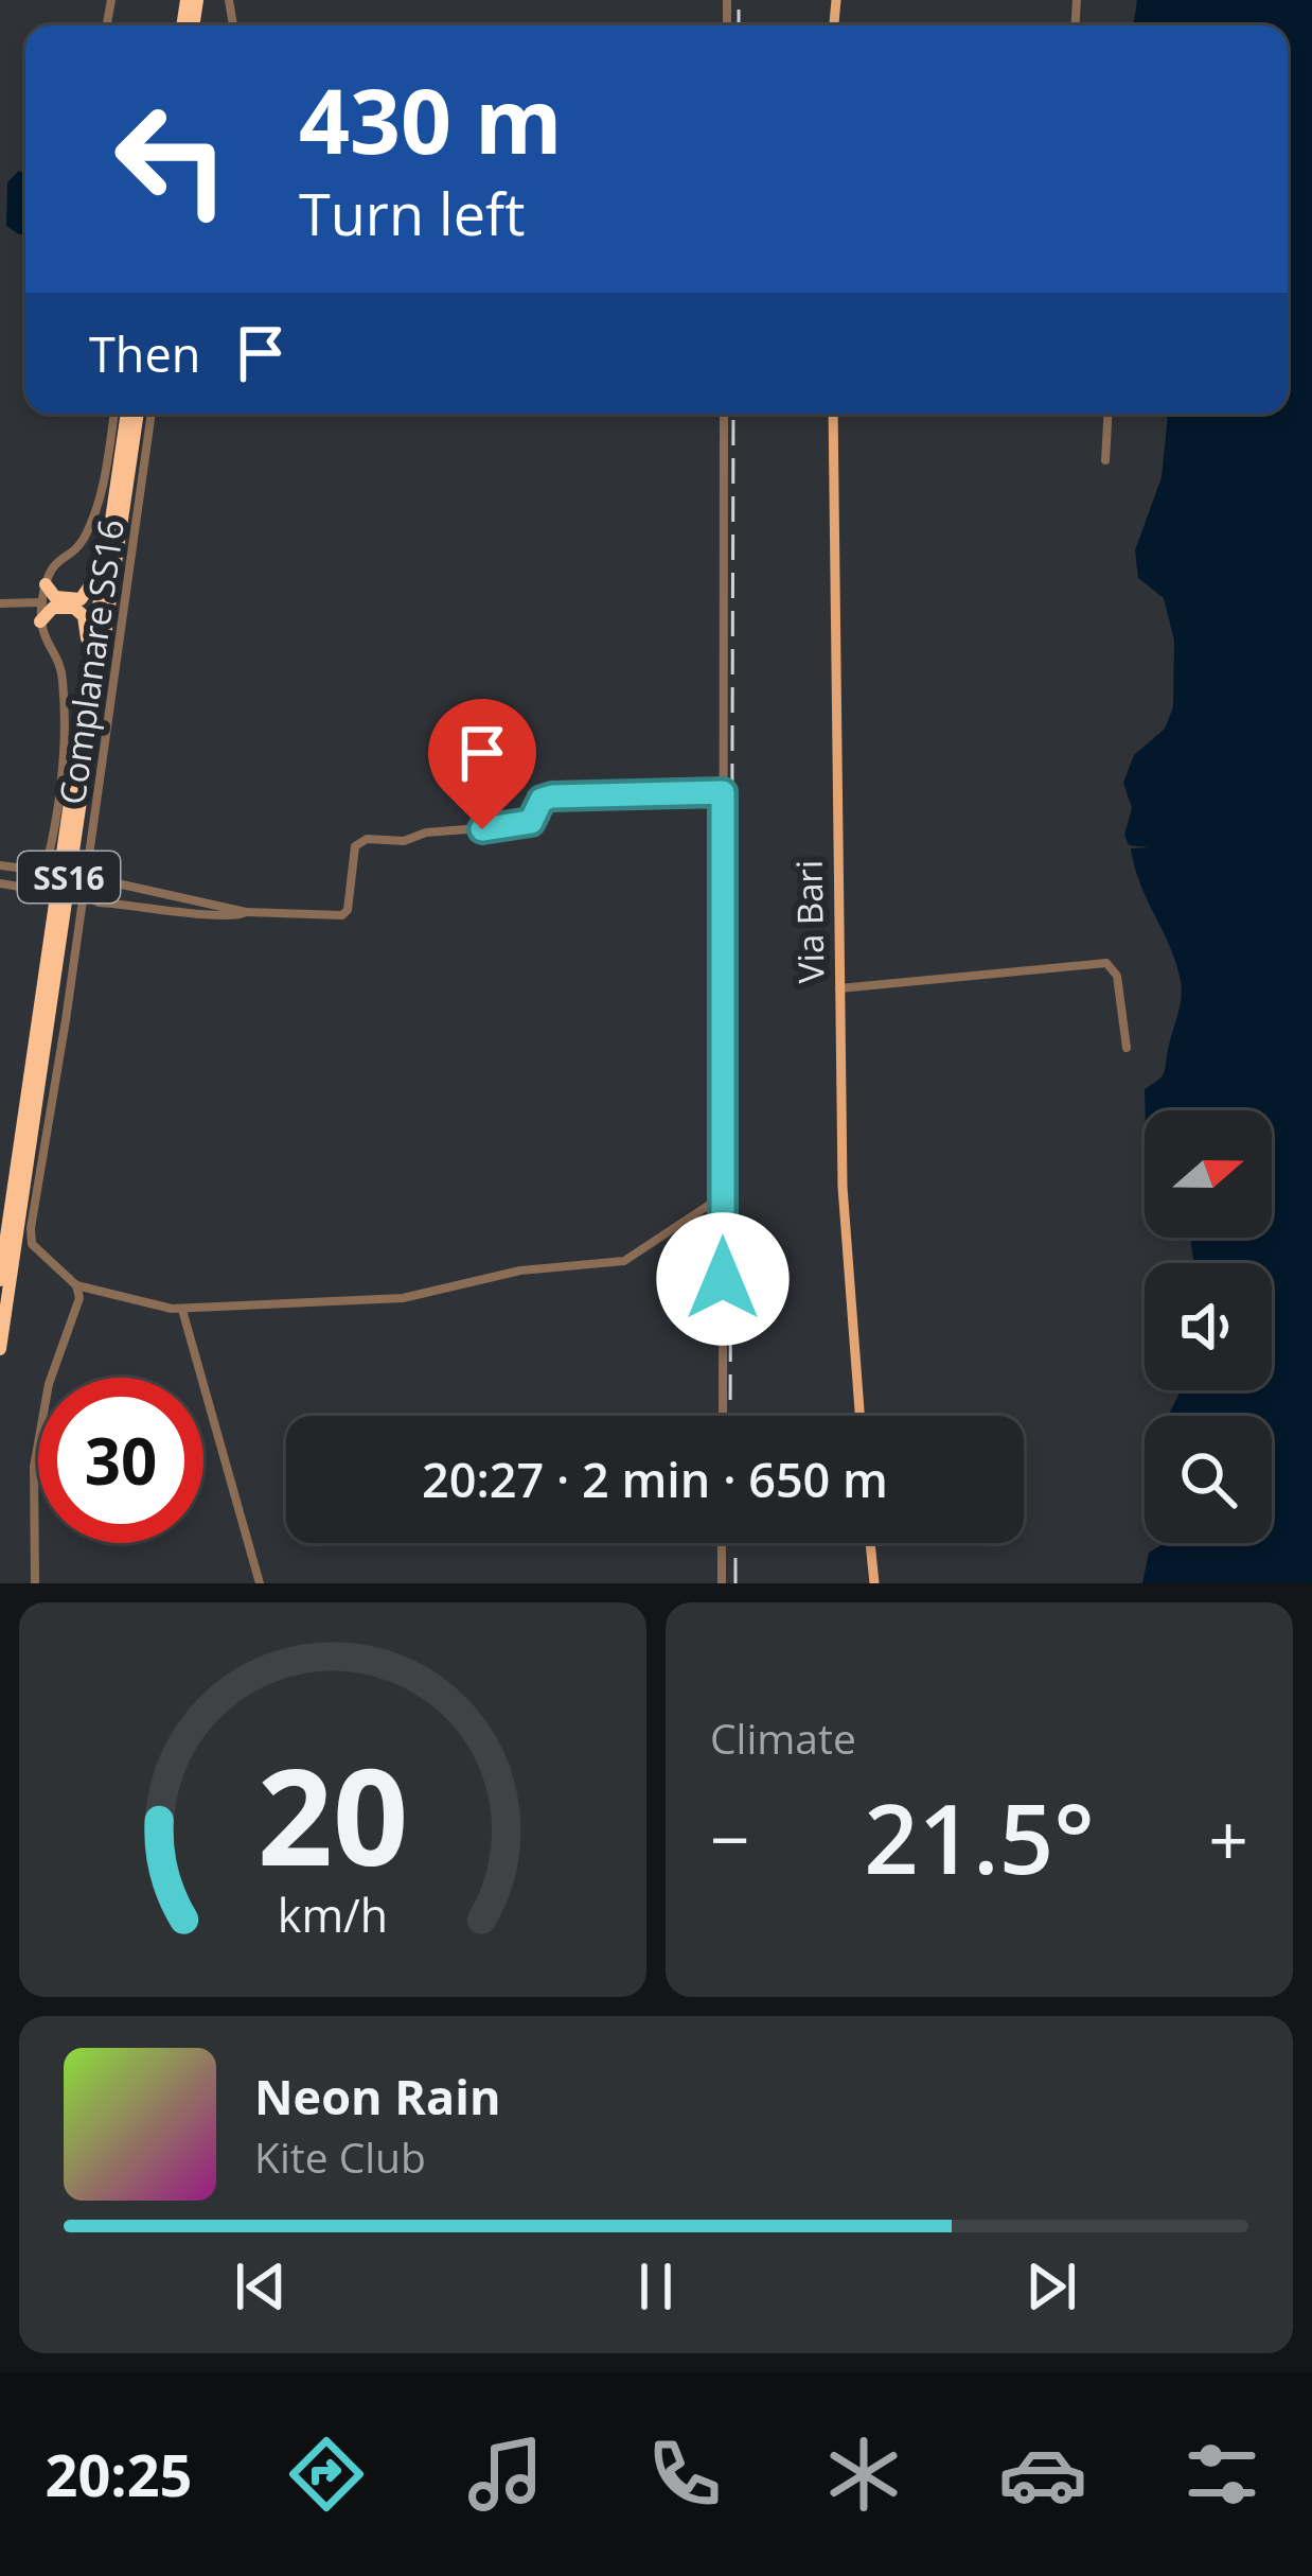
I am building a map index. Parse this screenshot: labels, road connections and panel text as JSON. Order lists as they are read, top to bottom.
{
  "streets": {
    "highway": ["SS16"],
    "main road": ["Via Bari"],
    "street": ["Complanare SS16"]
  },
  "north": "right",
  "page": {
    "turn": ["430 m", "Turn left"],
    "then": "Then",
    "limit": "30",
    "trip": "20:27 · 2 min · 650 m",
    "tile": "Climate",
    "heat": ["−", "21.5°", "+"],
    "song": ["Neon Rain", "Kite Club"],
    "tabs": "20:25",
    "gauge": ["20", "km/h"]
  }
}
